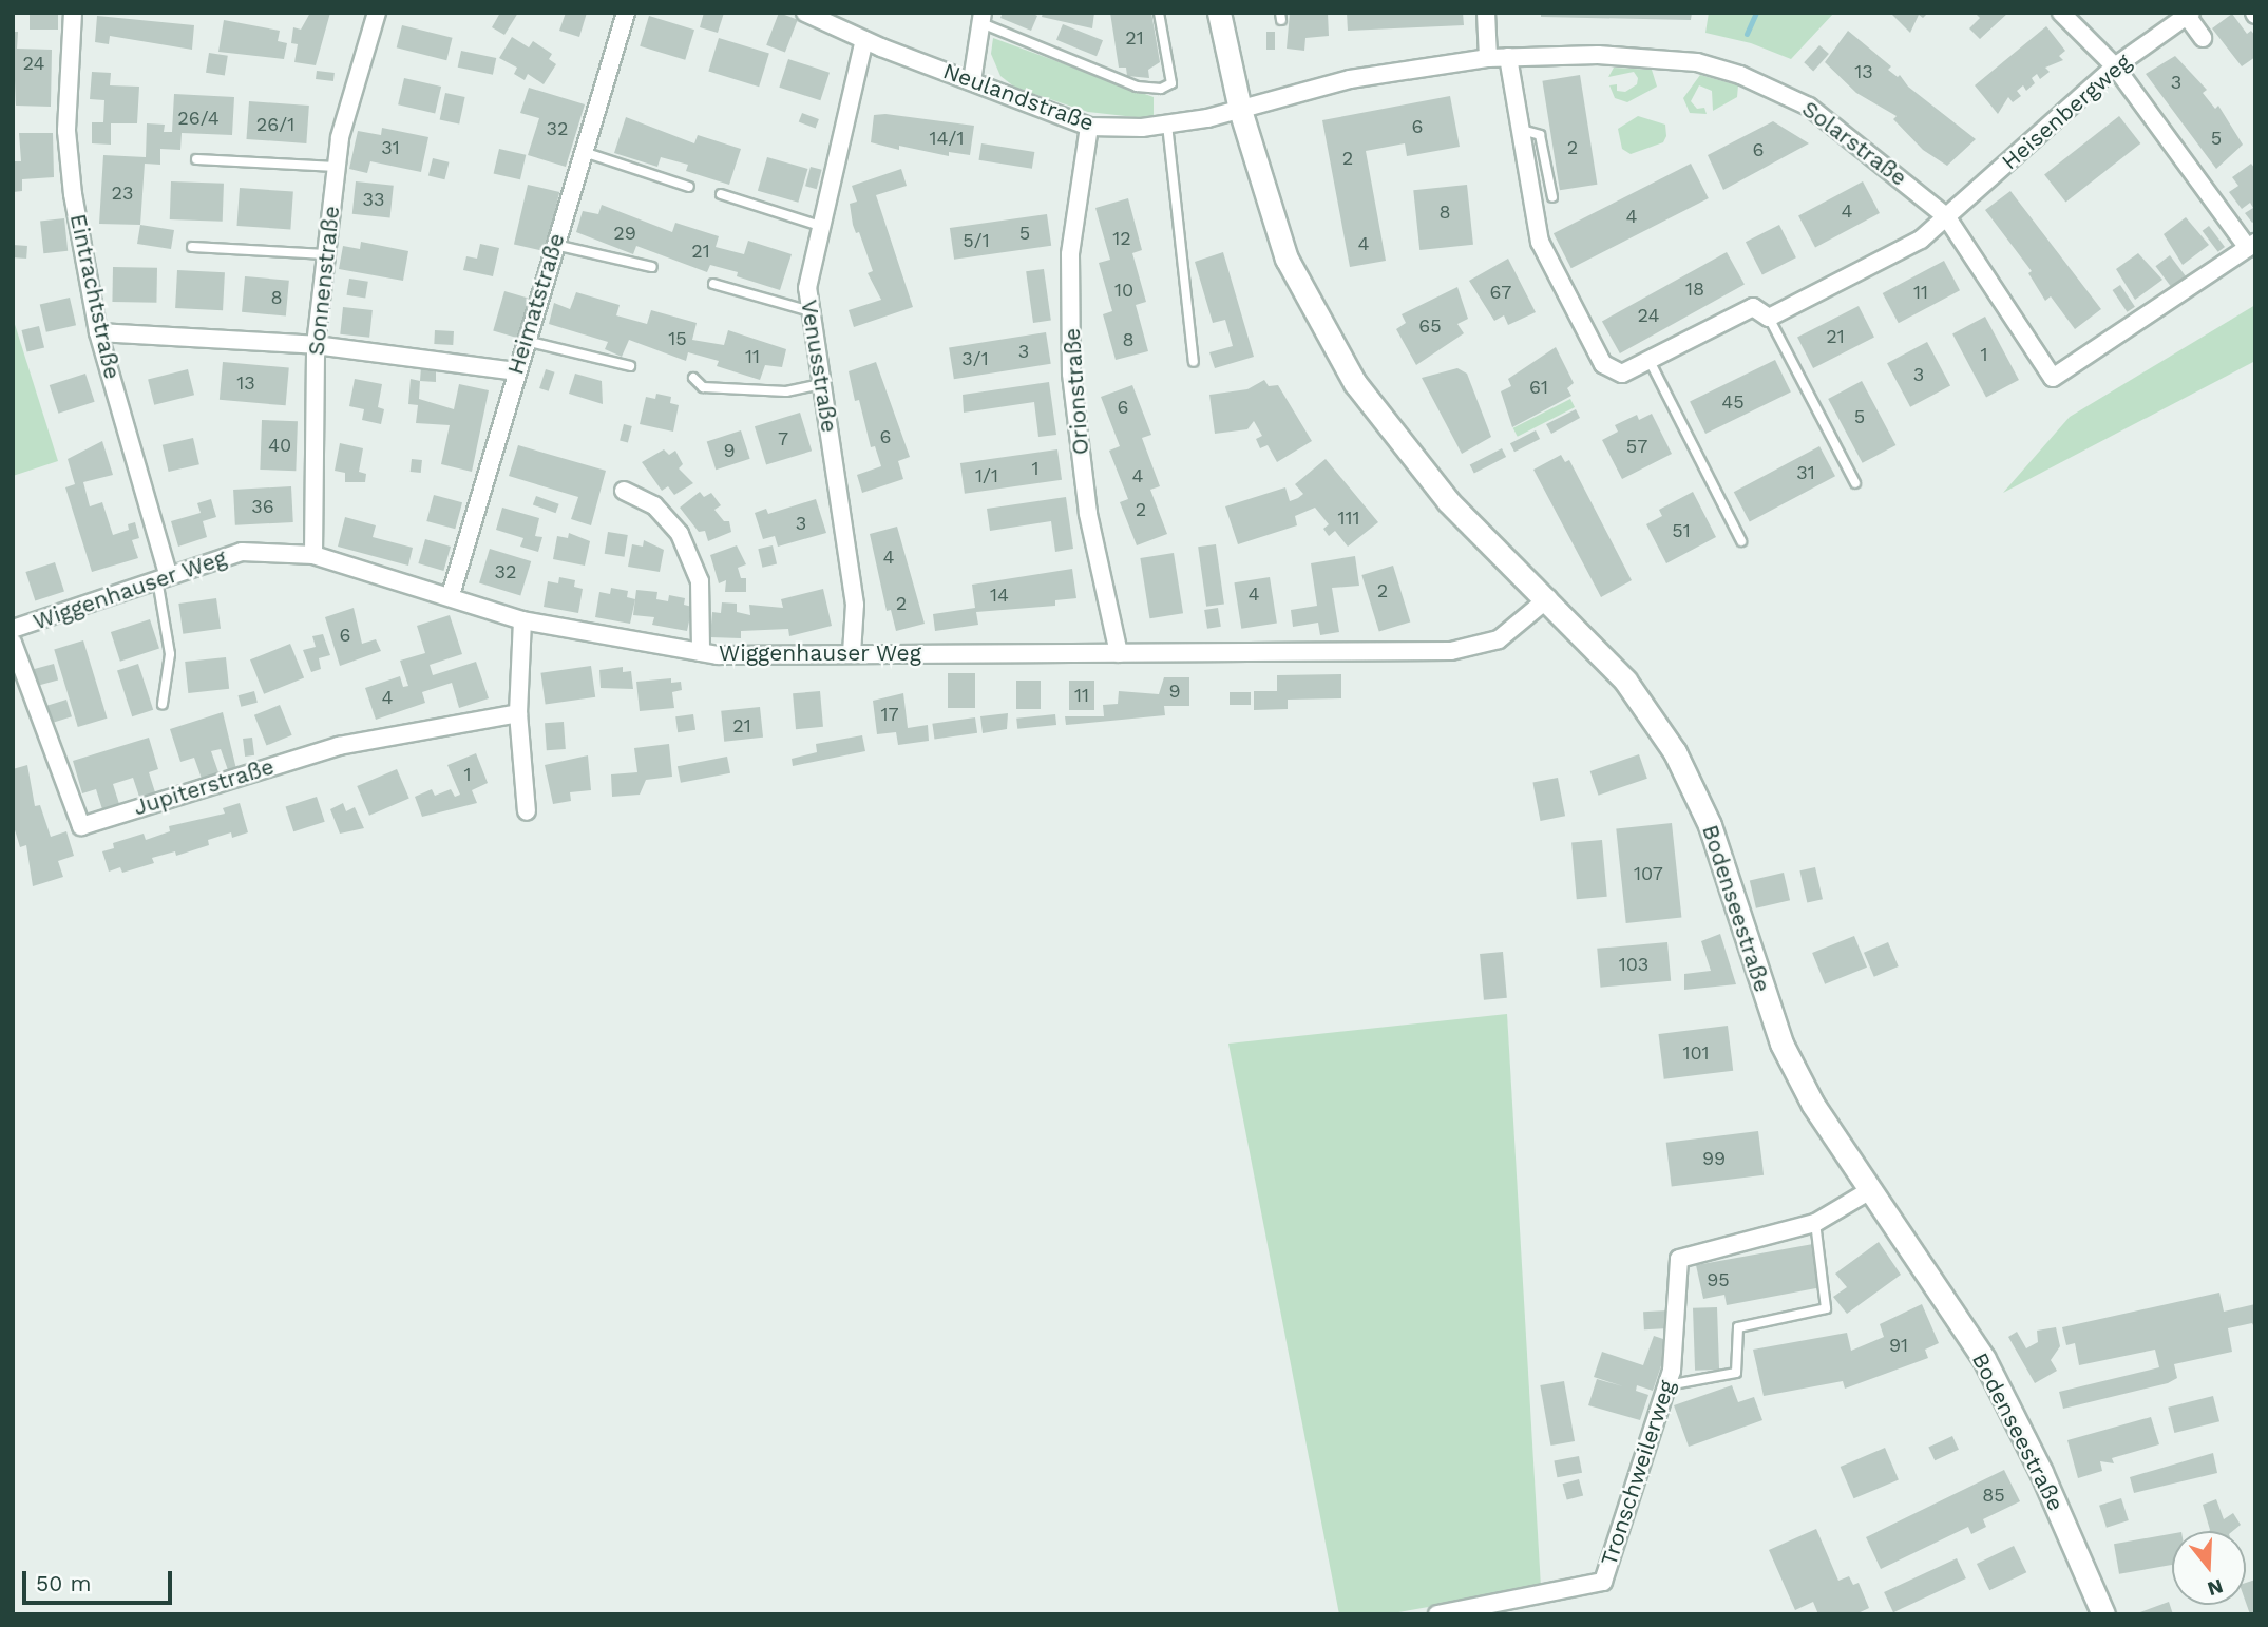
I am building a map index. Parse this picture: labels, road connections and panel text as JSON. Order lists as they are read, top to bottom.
{
  "streets": {
    "main road": ["Bodenseestraße"],
    "street": [
      "Neulandstraße",
      "Heisenbergweg",
      "Solarstraße",
      "Sonnenstraße",
      "Eintrachtstraße",
      "Heimatstraße",
      "Venusstraße",
      "Orionstraße",
      "Wiggenhauser Weg",
      "Jupiterstraße",
      "Tronschweilerweg"
    ]
  },
  "crossings": [
    ["Neulandstraße", "Solarstraße"],
    ["Neulandstraße", "Venusstraße"],
    ["Neulandstraße", "Orionstraße"],
    ["Neulandstraße", "Bodenseestraße"],
    ["Heisenbergweg", "Solarstraße"],
    ["Solarstraße", "Bodenseestraße"],
    ["Sonnenstraße", "Wiggenhauser Weg"],
    ["Eintrachtstraße", "Wiggenhauser Weg"],
    ["Heimatstraße", "Wiggenhauser Weg"],
    ["Venusstraße", "Wiggenhauser Weg"],
    ["Orionstraße", "Wiggenhauser Weg"],
    ["Wiggenhauser Weg", "Bodenseestraße"],
    ["Bodenseestraße", "Tronschweilerweg"]
  ],
  "house_numbers": [
    "21",
    "24",
    "13",
    "3",
    "26/4",
    "26/1",
    "6",
    "32",
    "14/1",
    "5",
    "31",
    "2",
    "6",
    "2",
    "23",
    "33",
    "4",
    "8",
    "4",
    "29",
    "5",
    "12",
    "5/1",
    "4",
    "21",
    "18",
    "10",
    "67",
    "11",
    "8",
    "24",
    "65",
    "21",
    "15",
    "8",
    "3",
    "1",
    "11",
    "3/1",
    "3",
    "13",
    "61",
    "45",
    "6",
    "5",
    "6",
    "7",
    "40",
    "57",
    "9",
    "1",
    "31",
    "1/1",
    "4",
    "36",
    "2",
    "111",
    "3",
    "51",
    "4",
    "32",
    "2",
    "4",
    "14",
    "2",
    "6",
    "9",
    "11",
    "4",
    "17",
    "21",
    "1",
    "107",
    "103",
    "101",
    "99",
    "95",
    "91",
    "85"
  ],
  "scale_bar": "50 m",
  "north": "bottom"
}
